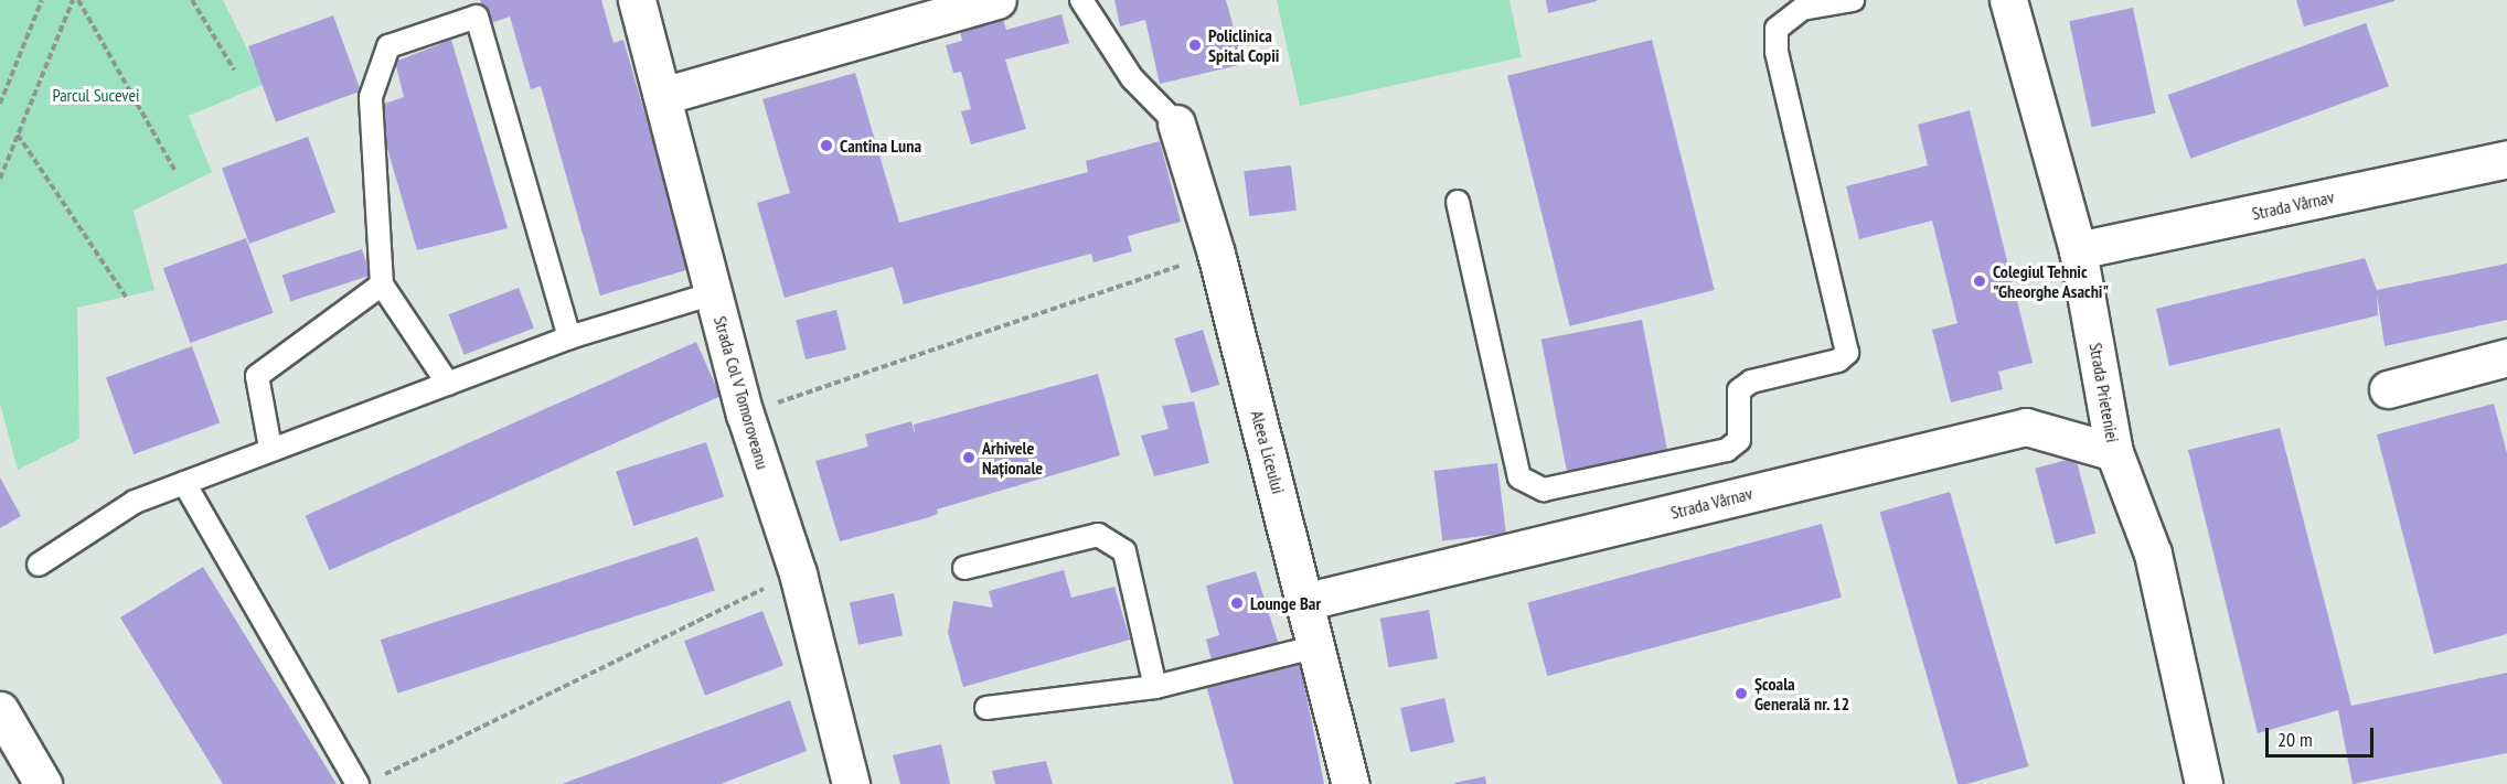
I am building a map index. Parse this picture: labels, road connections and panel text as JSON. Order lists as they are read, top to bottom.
{
  "streets": {
    "street": [
      "Strada Vârnav",
      "Strada Col V Tomoroveanu",
      "Strada Prieteniei",
      "Aleea Liceului"
    ]
  },
  "crossings": [
    ["Strada Vârnav", "Strada Prieteniei"],
    ["Strada Vârnav", "Aleea Liceului"]
  ],
  "parks": ["Parcul Sucevei"],
  "places": [
    "Policlinica Spital Copii",
    "Cantina Luna",
    "Colegiul Tehnic \"Gheorghe Asachi\"",
    "Arhivele Naționale",
    "Lounge Bar",
    "Școala Generală nr. 12"
  ],
  "scale_bar": "20 m"
}
